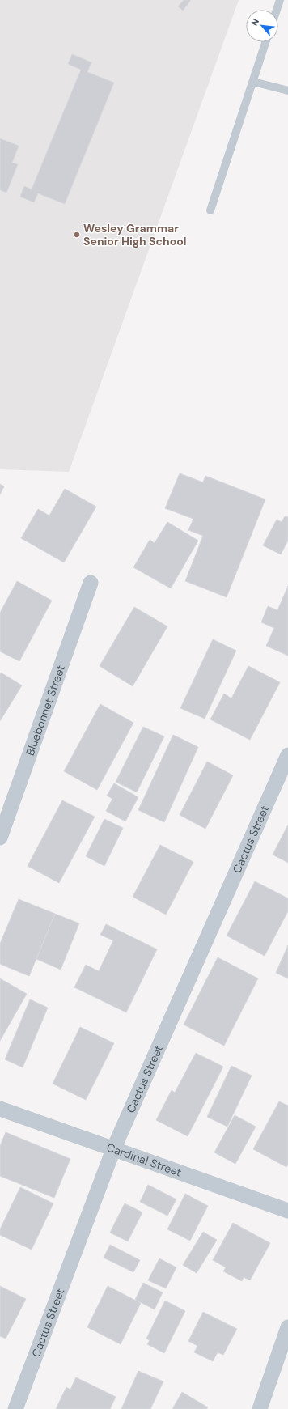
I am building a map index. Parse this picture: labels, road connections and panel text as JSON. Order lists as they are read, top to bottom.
{
  "streets": {
    "street": ["Bluebonnet Street", "Cactus Street", "Cardinal Street"]
  },
  "crossings": [
    ["Cactus Street", "Cardinal Street"]
  ],
  "places": ["Wesley Grammar Senior High School"],
  "north": "top left"
}
